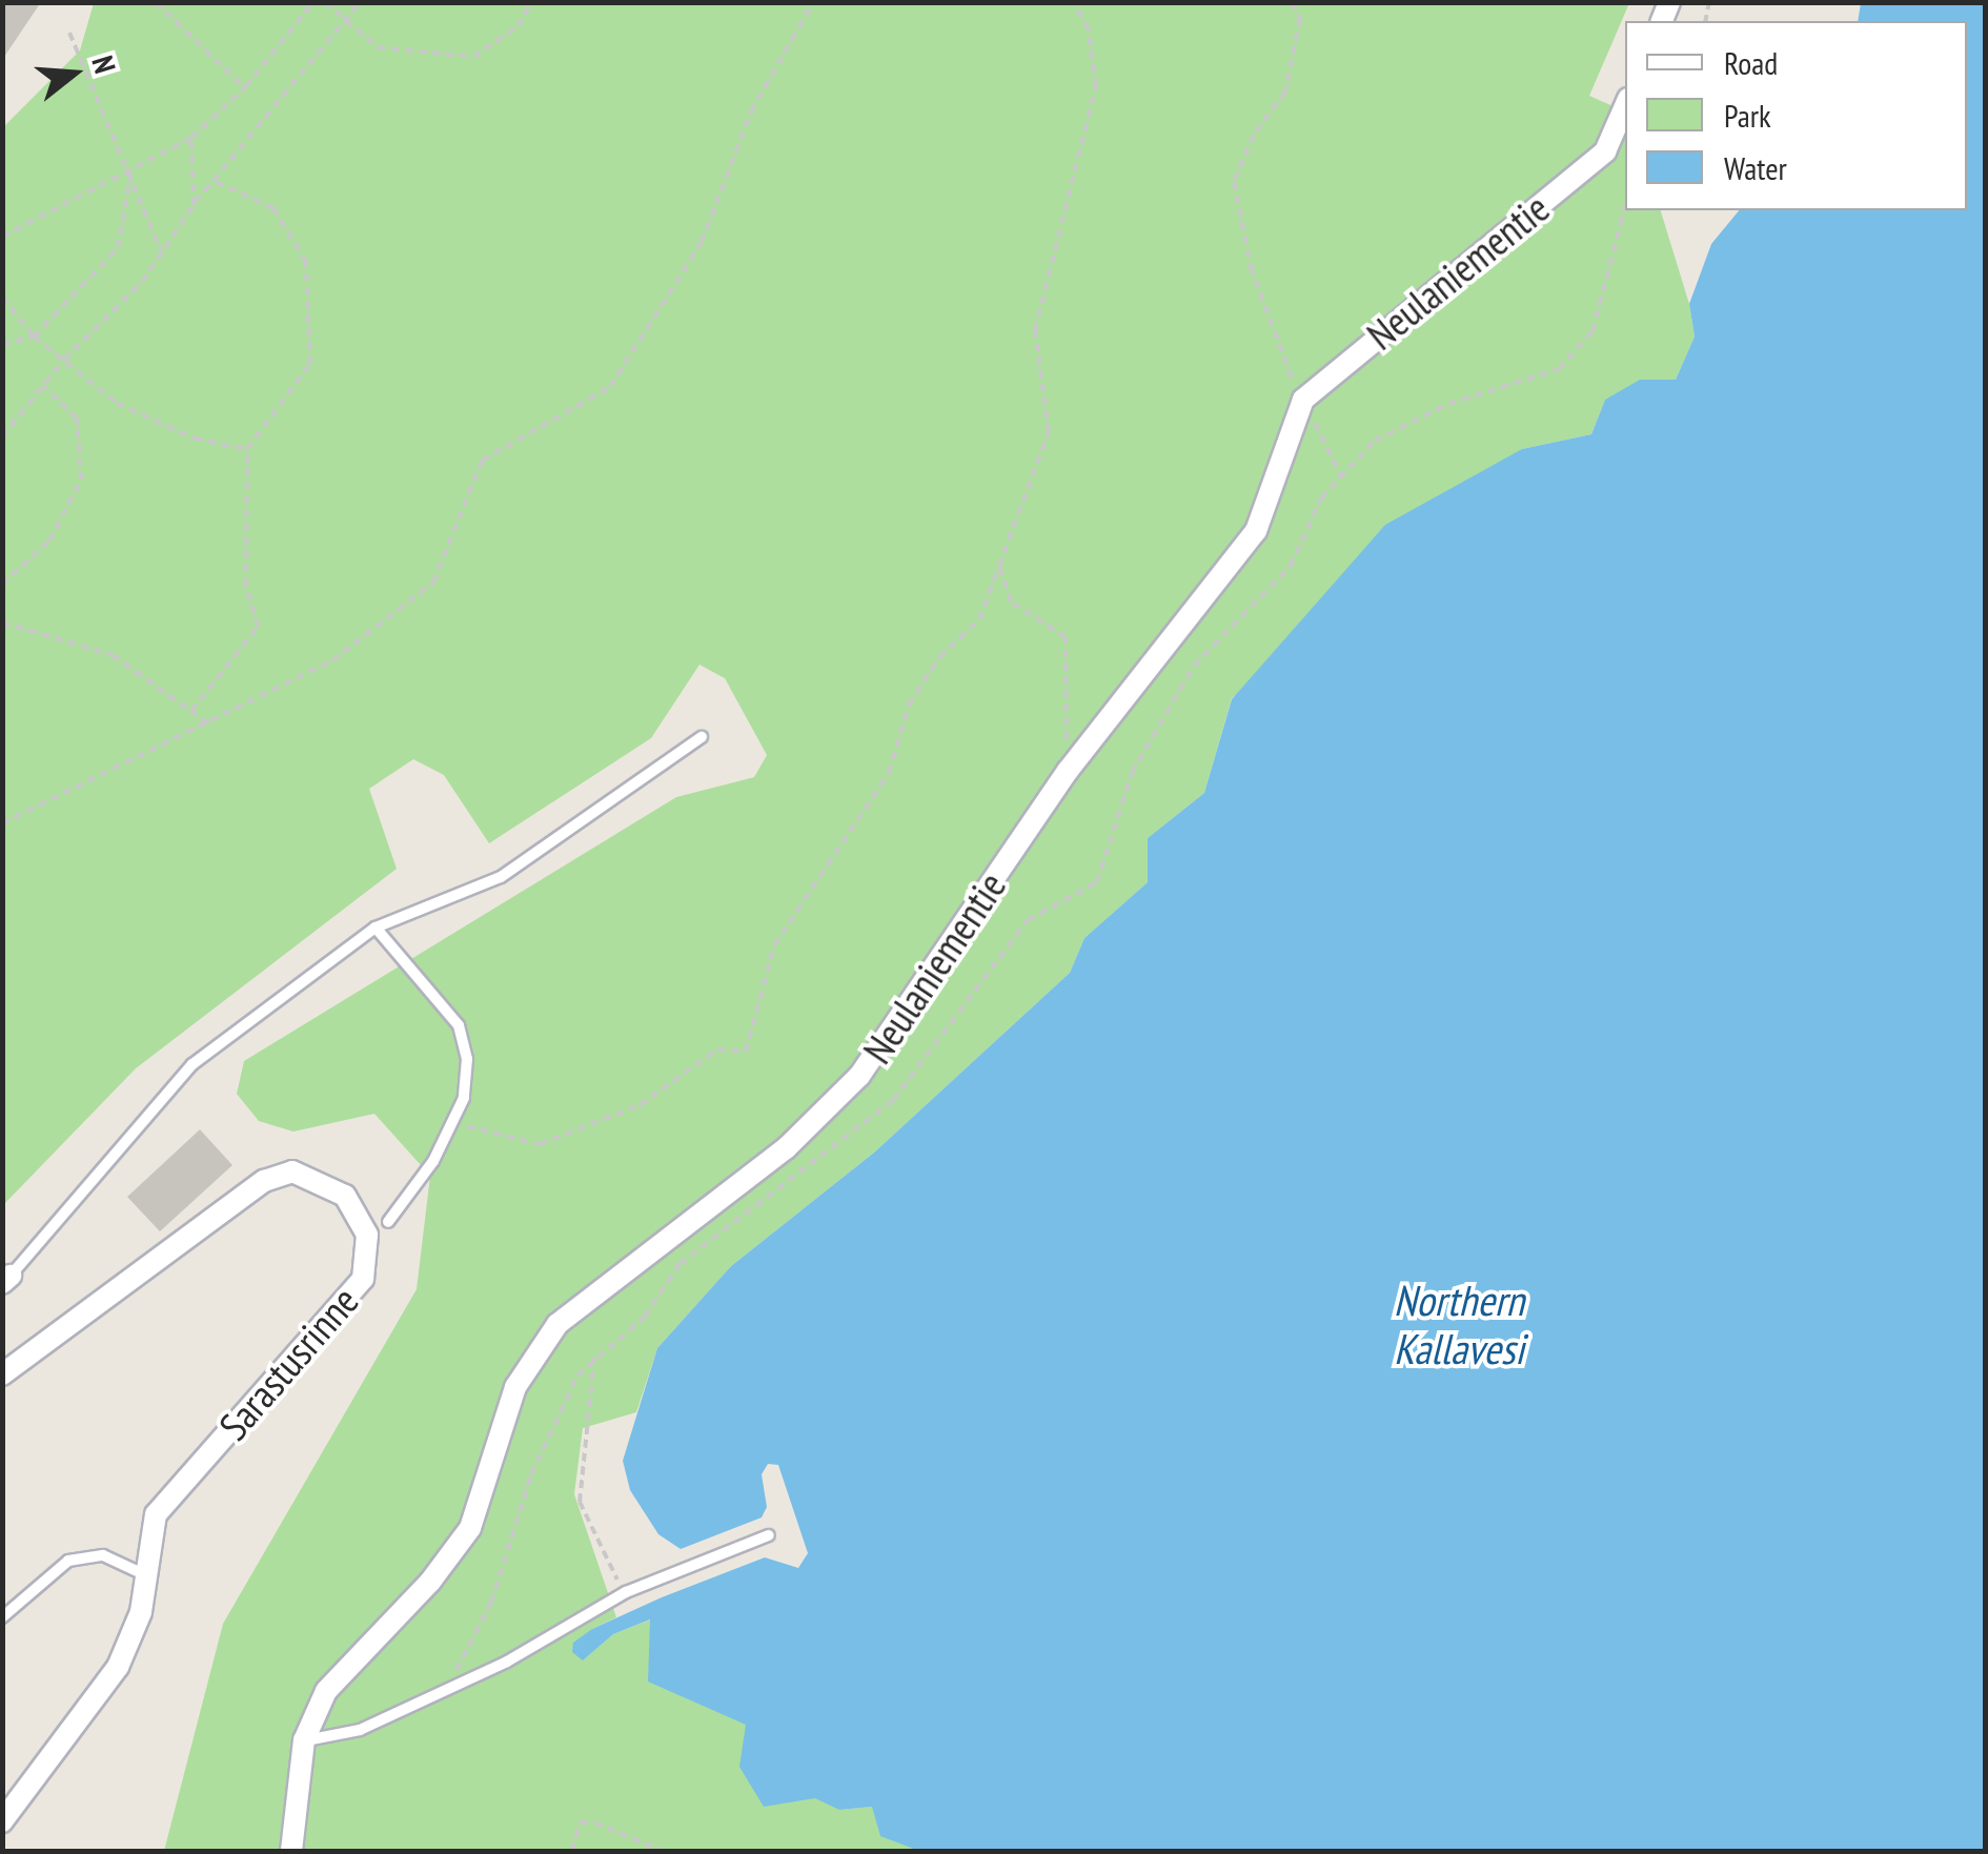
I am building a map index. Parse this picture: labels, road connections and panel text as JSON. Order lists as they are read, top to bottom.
{
  "streets": {
    "street": ["Neulaniementie", "Sarastusrinne"]
  },
  "water": ["Northern Kallavesi"],
  "legend": ["Road", "Park", "Water"],
  "north": "right"
}
